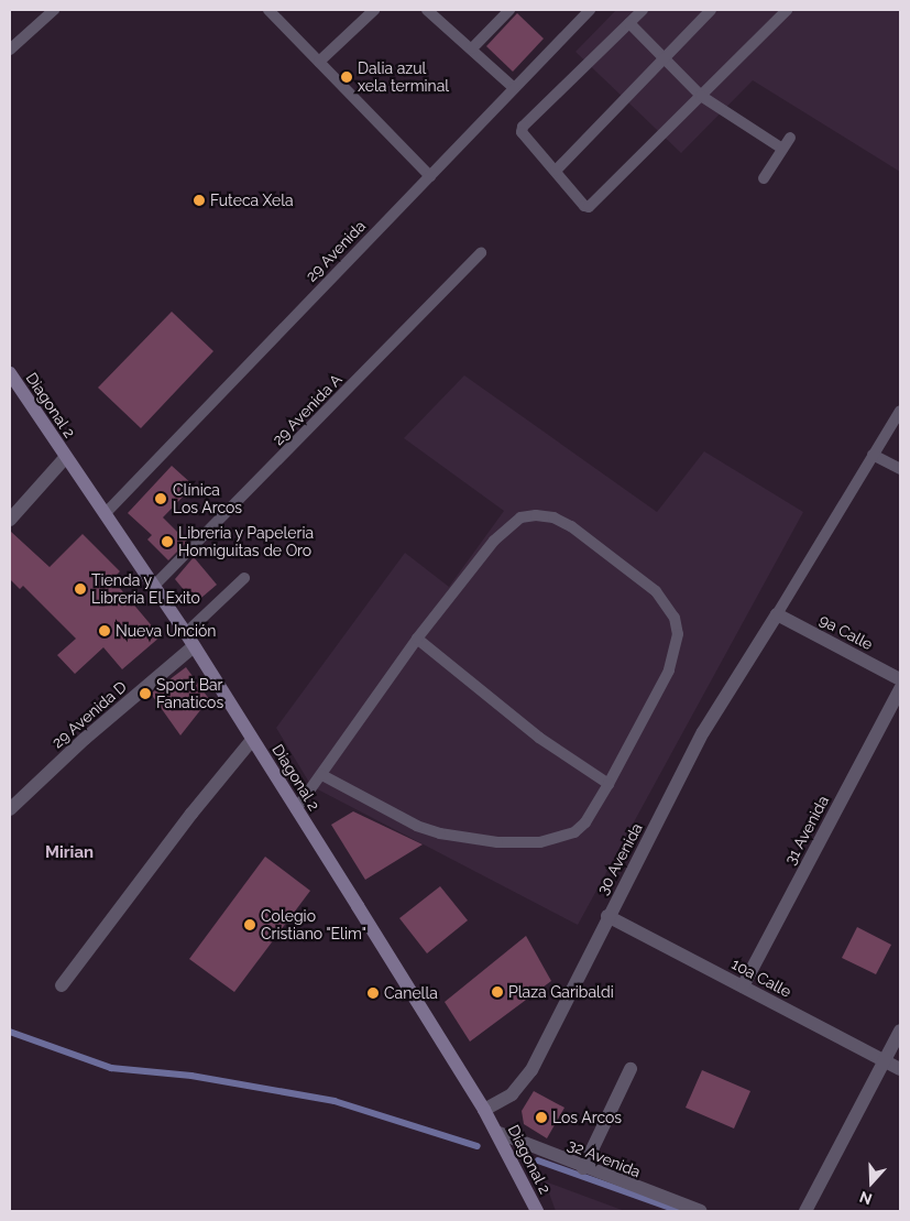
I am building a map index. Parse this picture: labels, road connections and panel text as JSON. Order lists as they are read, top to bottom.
{
  "streets": {
    "main road": ["Diagonal 2"],
    "street": [
      "9a Calle",
      "29 Avenida D",
      "31 Avenida",
      "30 Avenida",
      "10a Calle",
      "32 Avenida"
    ],
    "lane": ["29 Avenida", "29 Avenida A"]
  },
  "crossings": [
    ["29 Avenida", "Diagonal 2"],
    ["Diagonal 2", "29 Avenida A"],
    ["Diagonal 2", "29 Avenida D"],
    ["Diagonal 2", "30 Avenida"],
    ["Diagonal 2", "32 Avenida"],
    ["9a Calle", "30 Avenida"],
    ["31 Avenida", "10a Calle"],
    ["30 Avenida", "10a Calle"]
  ],
  "districts": ["Mirian"],
  "places": [
    "Dalia azul xela terminal",
    "Futeca Xela",
    "Clínica Los Arcos",
    "Libreria y Papeleria Homiguitas de Oro",
    "Tienda y Libreria El Exito",
    "Nueva Unción",
    "Sport Bar Fanaticos",
    "Colegio Cristiano \"Elim\"",
    "Plaza Garibaldi",
    "Canella",
    "Los Arcos"
  ],
  "north": "bottom"
}
